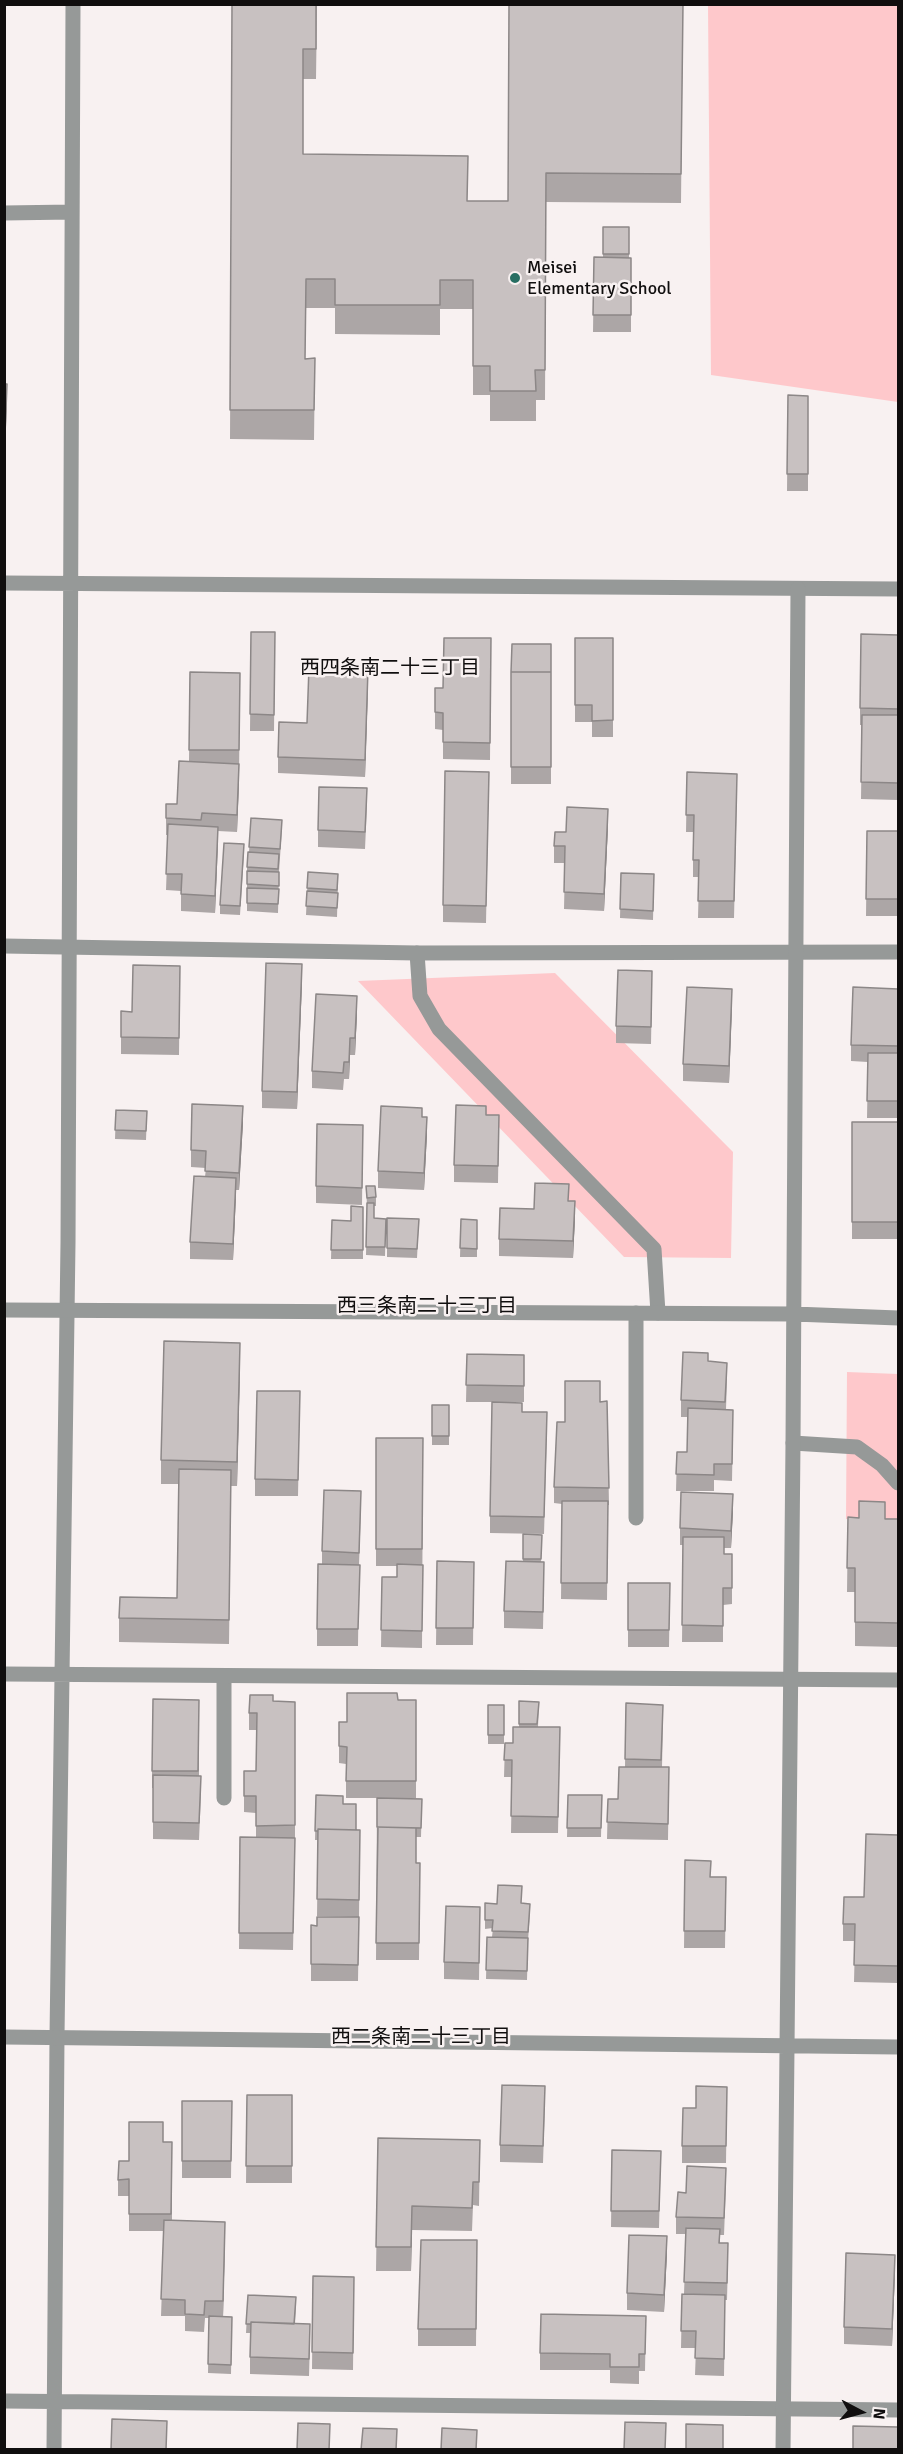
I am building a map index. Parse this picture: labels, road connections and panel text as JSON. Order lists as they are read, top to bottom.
{
  "districts": ["西四条南二十三丁目", "西三条南二十三丁目", "西二条南二十三丁目"],
  "places": ["Meisei Elementary School"],
  "north": "right"
}
